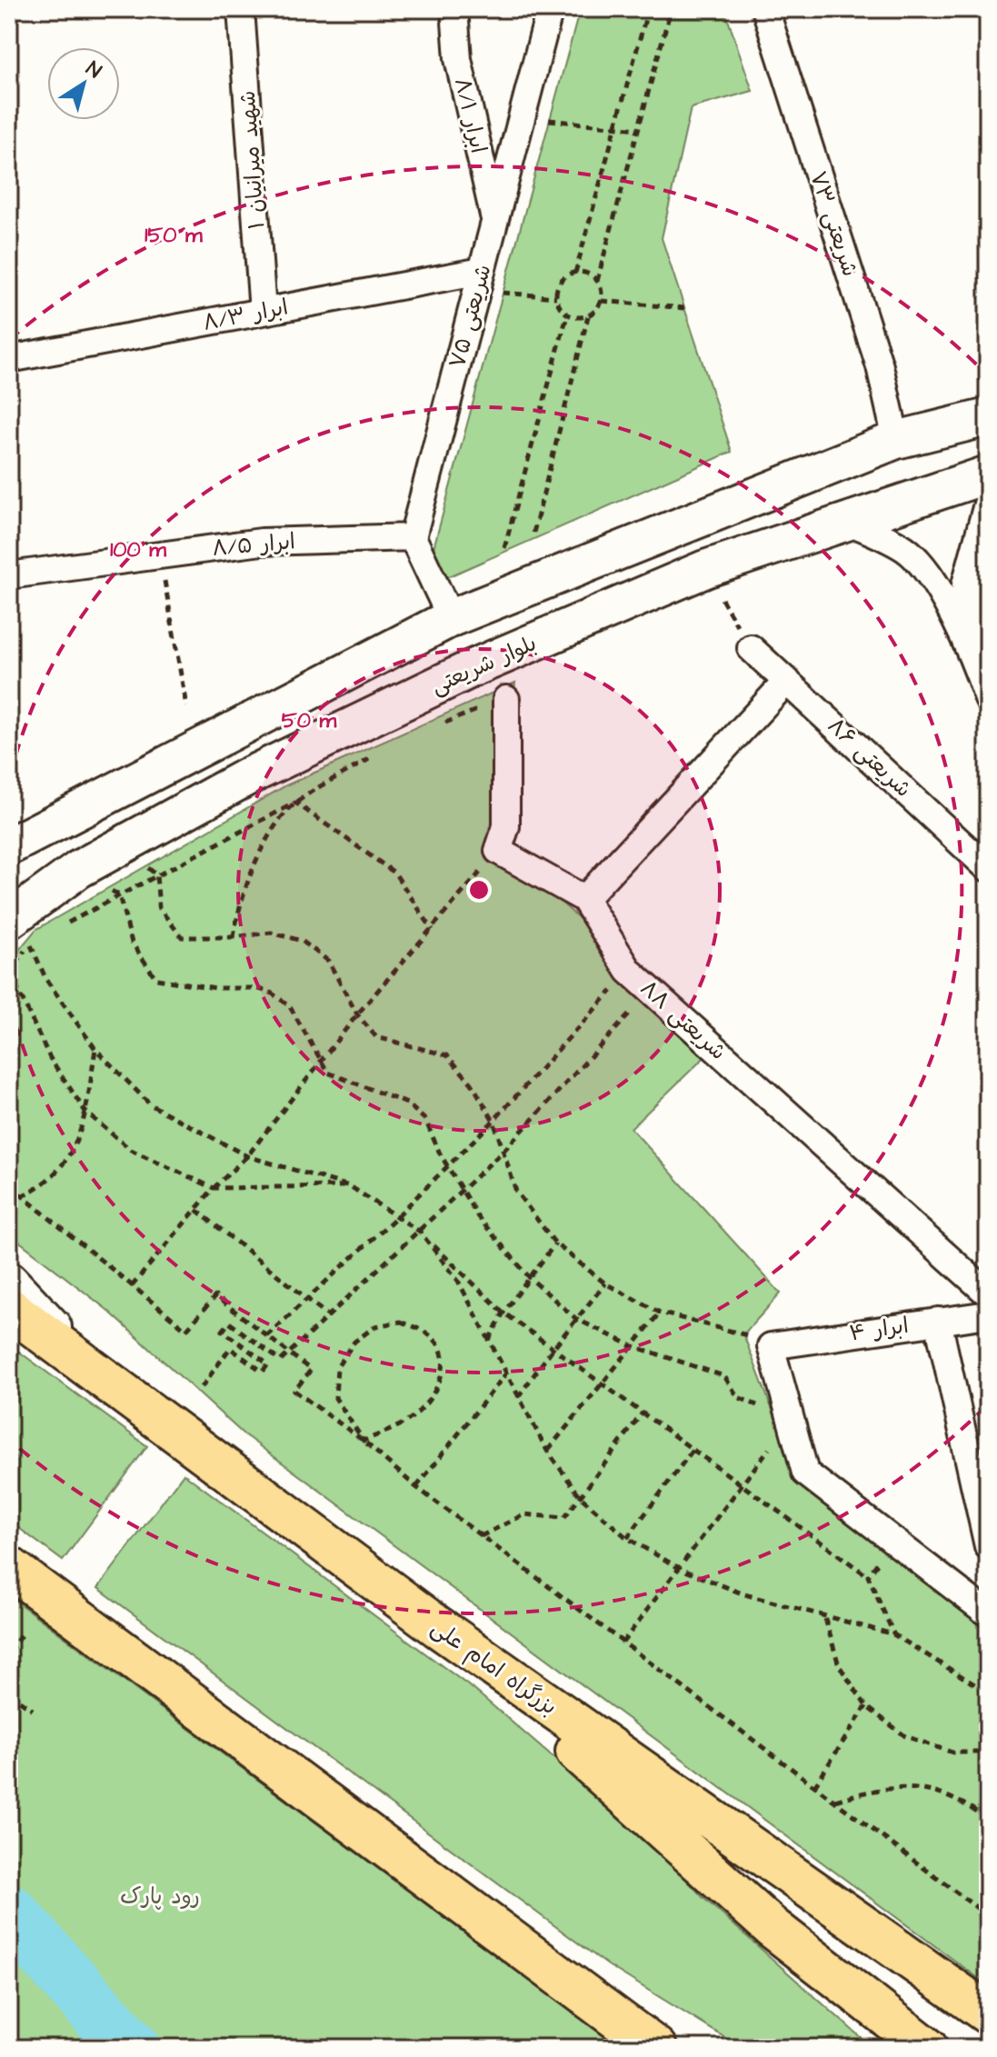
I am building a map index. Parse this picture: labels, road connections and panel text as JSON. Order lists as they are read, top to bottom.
{
  "streets": {
    "highway": ["بزرگراه امام علی"],
    "main road": ["بلوار شریعتی"],
    "street": [
      "ابرار ۸/۱",
      "شهید میرانیان ۱",
      "شریعتی ۷۳",
      "ابرار ۸/۳",
      "شریعتی ۷۵",
      "ابرار ۸/۵",
      "شریعتی ۸۶",
      "شریعتی ۸۸",
      "ابرار ۴"
    ]
  },
  "crossings": [
    ["ابرار ۸/۱", "شریعتی ۷۵"],
    ["شهید میرانیان ۱", "ابرار ۸/۳"],
    ["ابرار ۸/۳", "شریعتی ۷۵"],
    ["شریعتی ۷۵", "ابرار ۸/۵"]
  ],
  "parks": ["رود پارک"],
  "north": "top right",
  "rings": ["150 m", "100 m", "50 m"]
}
